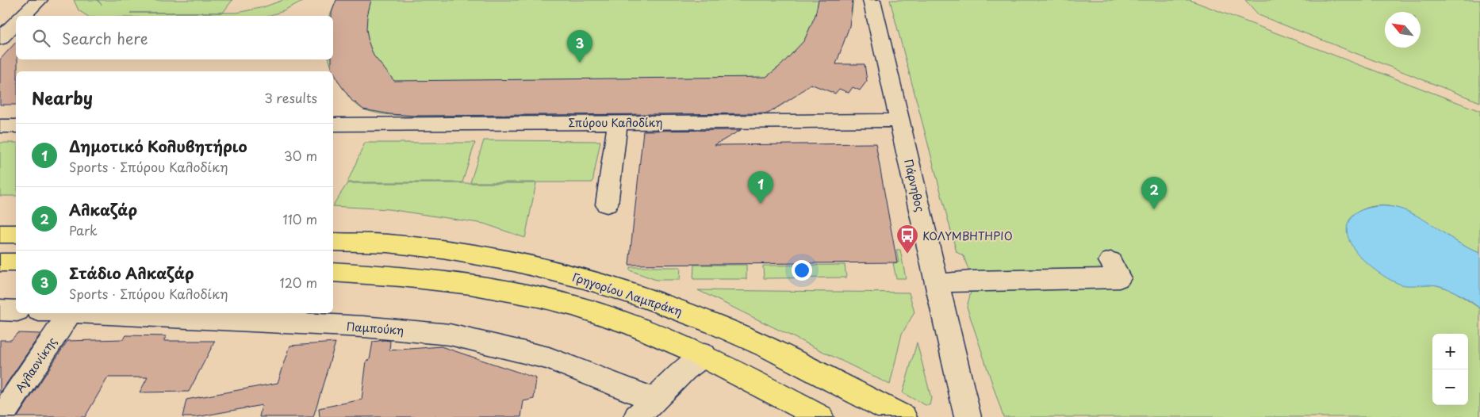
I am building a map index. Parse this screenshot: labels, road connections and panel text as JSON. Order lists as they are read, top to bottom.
{
  "streets": {
    "main road": ["Γρηγορίου Λαμπράκη"],
    "street": [
      "Σπύρου Καλοδίκη",
      "Πάρνηθος",
      "Παμπούκη",
      "Αγλαονίκης"
    ]
  },
  "crossings": [
    ["Σπύρου Καλοδίκη", "Πάρνηθος"]
  ],
  "places": {
    "bus stop": ["ΚΟΛΥΜΒΗΤΗΡΙΟ"]
  },
  "north": "top left",
  "page": {
    "search": "Search here",
    "pins": ["3", "1", "2"],
    "heading": ["Nearby", "3 results"],
    "list": [
      {
        "mark": "1",
        "name": "Δημοτικό Κολυβητήριο",
        "note": "Sports · Σπύρου Καλοδίκη",
        "value": "30 m"
      },
      {
        "mark": "2",
        "name": "Αλκαζάρ",
        "note": "Park",
        "value": "110 m"
      },
      {
        "mark": "3",
        "name": "Στάδιο Αλκαζάρ",
        "note": "Sports · Σπύρου Καλοδίκη",
        "value": "120 m"
      }
    ],
    "map_buttons": ["+", "−"]
  }
}
